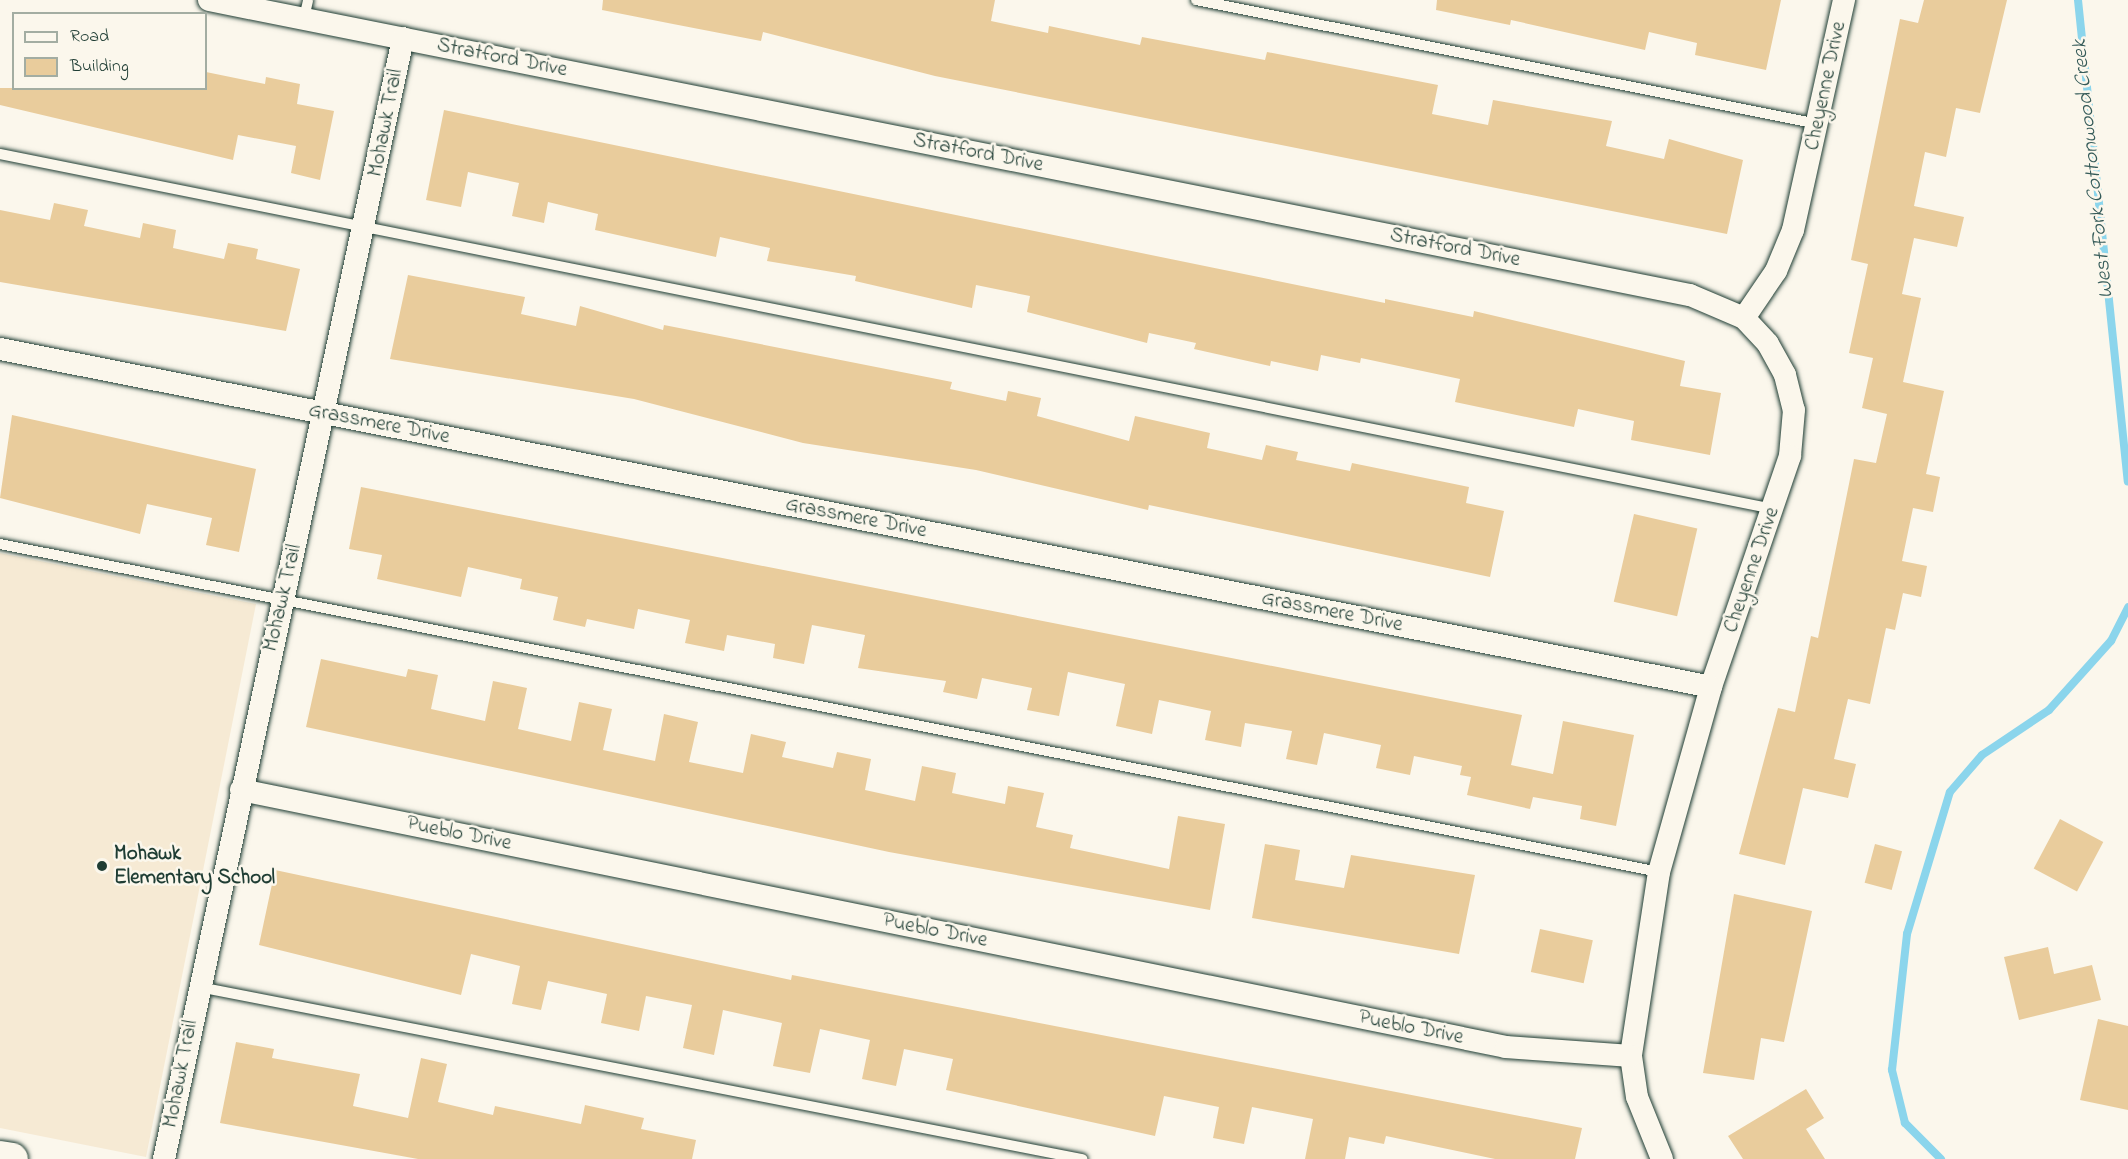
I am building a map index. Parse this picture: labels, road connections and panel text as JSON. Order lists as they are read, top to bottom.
{
  "streets": {
    "street": [
      "Stratford Drive",
      "Cheyenne Drive",
      "Mohawk Trail",
      "Grassmere Drive",
      "Pueblo Drive"
    ]
  },
  "crossings": [
    ["Stratford Drive", "Cheyenne Drive"],
    ["Stratford Drive", "Mohawk Trail"],
    ["Cheyenne Drive", "Grassmere Drive"],
    ["Cheyenne Drive", "Pueblo Drive"],
    ["Mohawk Trail", "Grassmere Drive"],
    ["Mohawk Trail", "Pueblo Drive"]
  ],
  "water": ["West Fork Cottonwood Creek"],
  "places": ["Mohawk Elementary School"],
  "legend": ["Road", "Building"]
}
